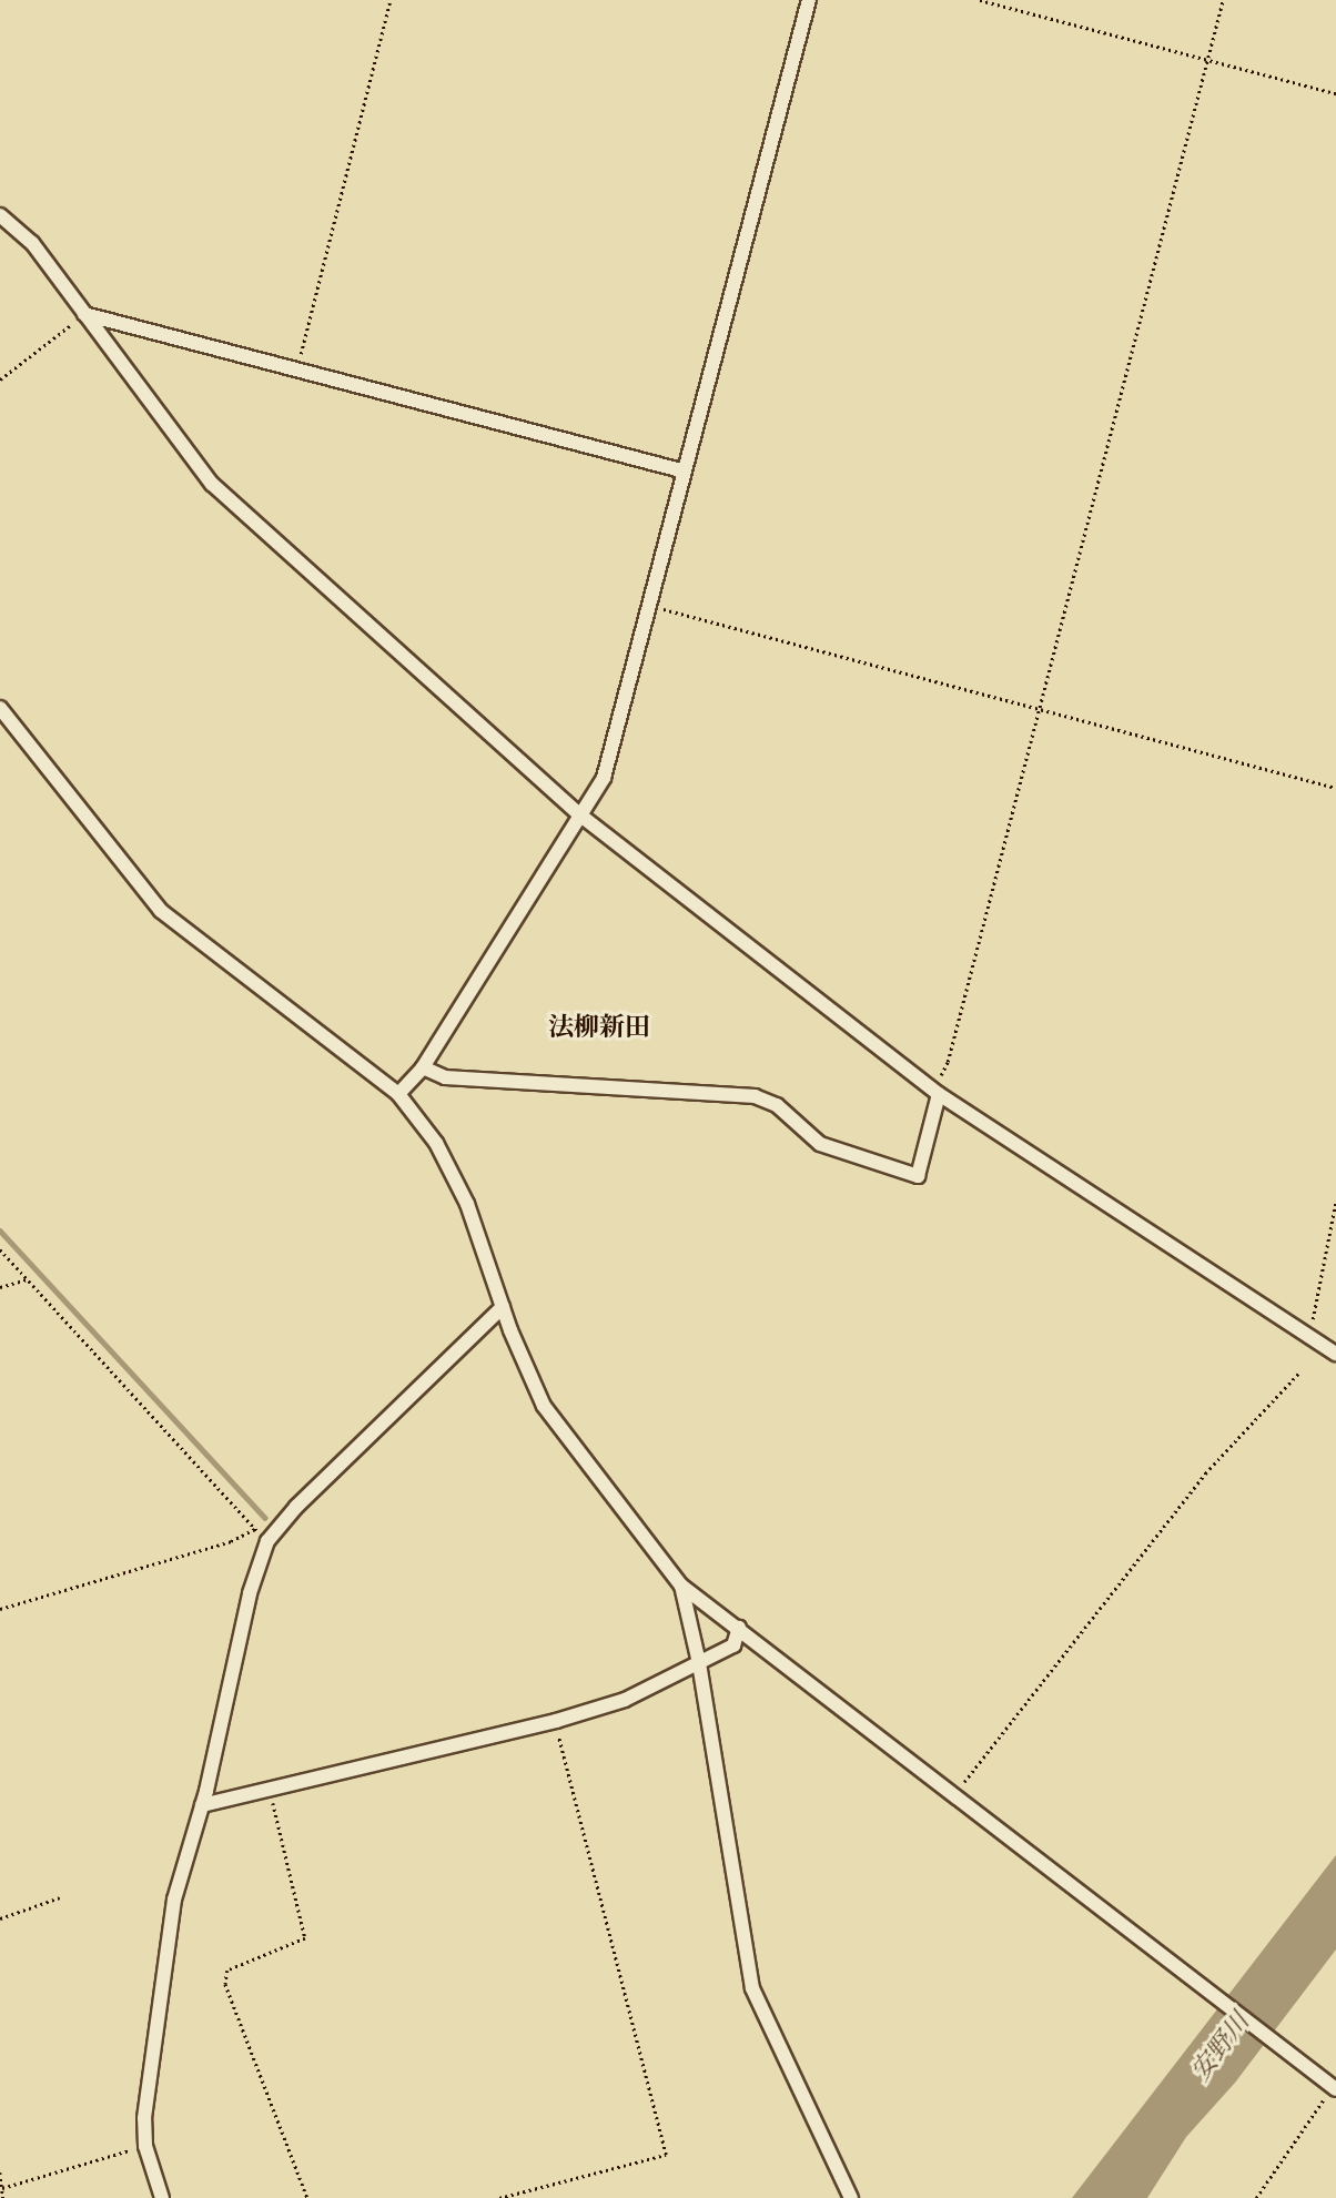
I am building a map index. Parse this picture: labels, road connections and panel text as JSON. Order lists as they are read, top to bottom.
{
  "districts": ["法柳新田"],
  "water": ["安野川"]
}
